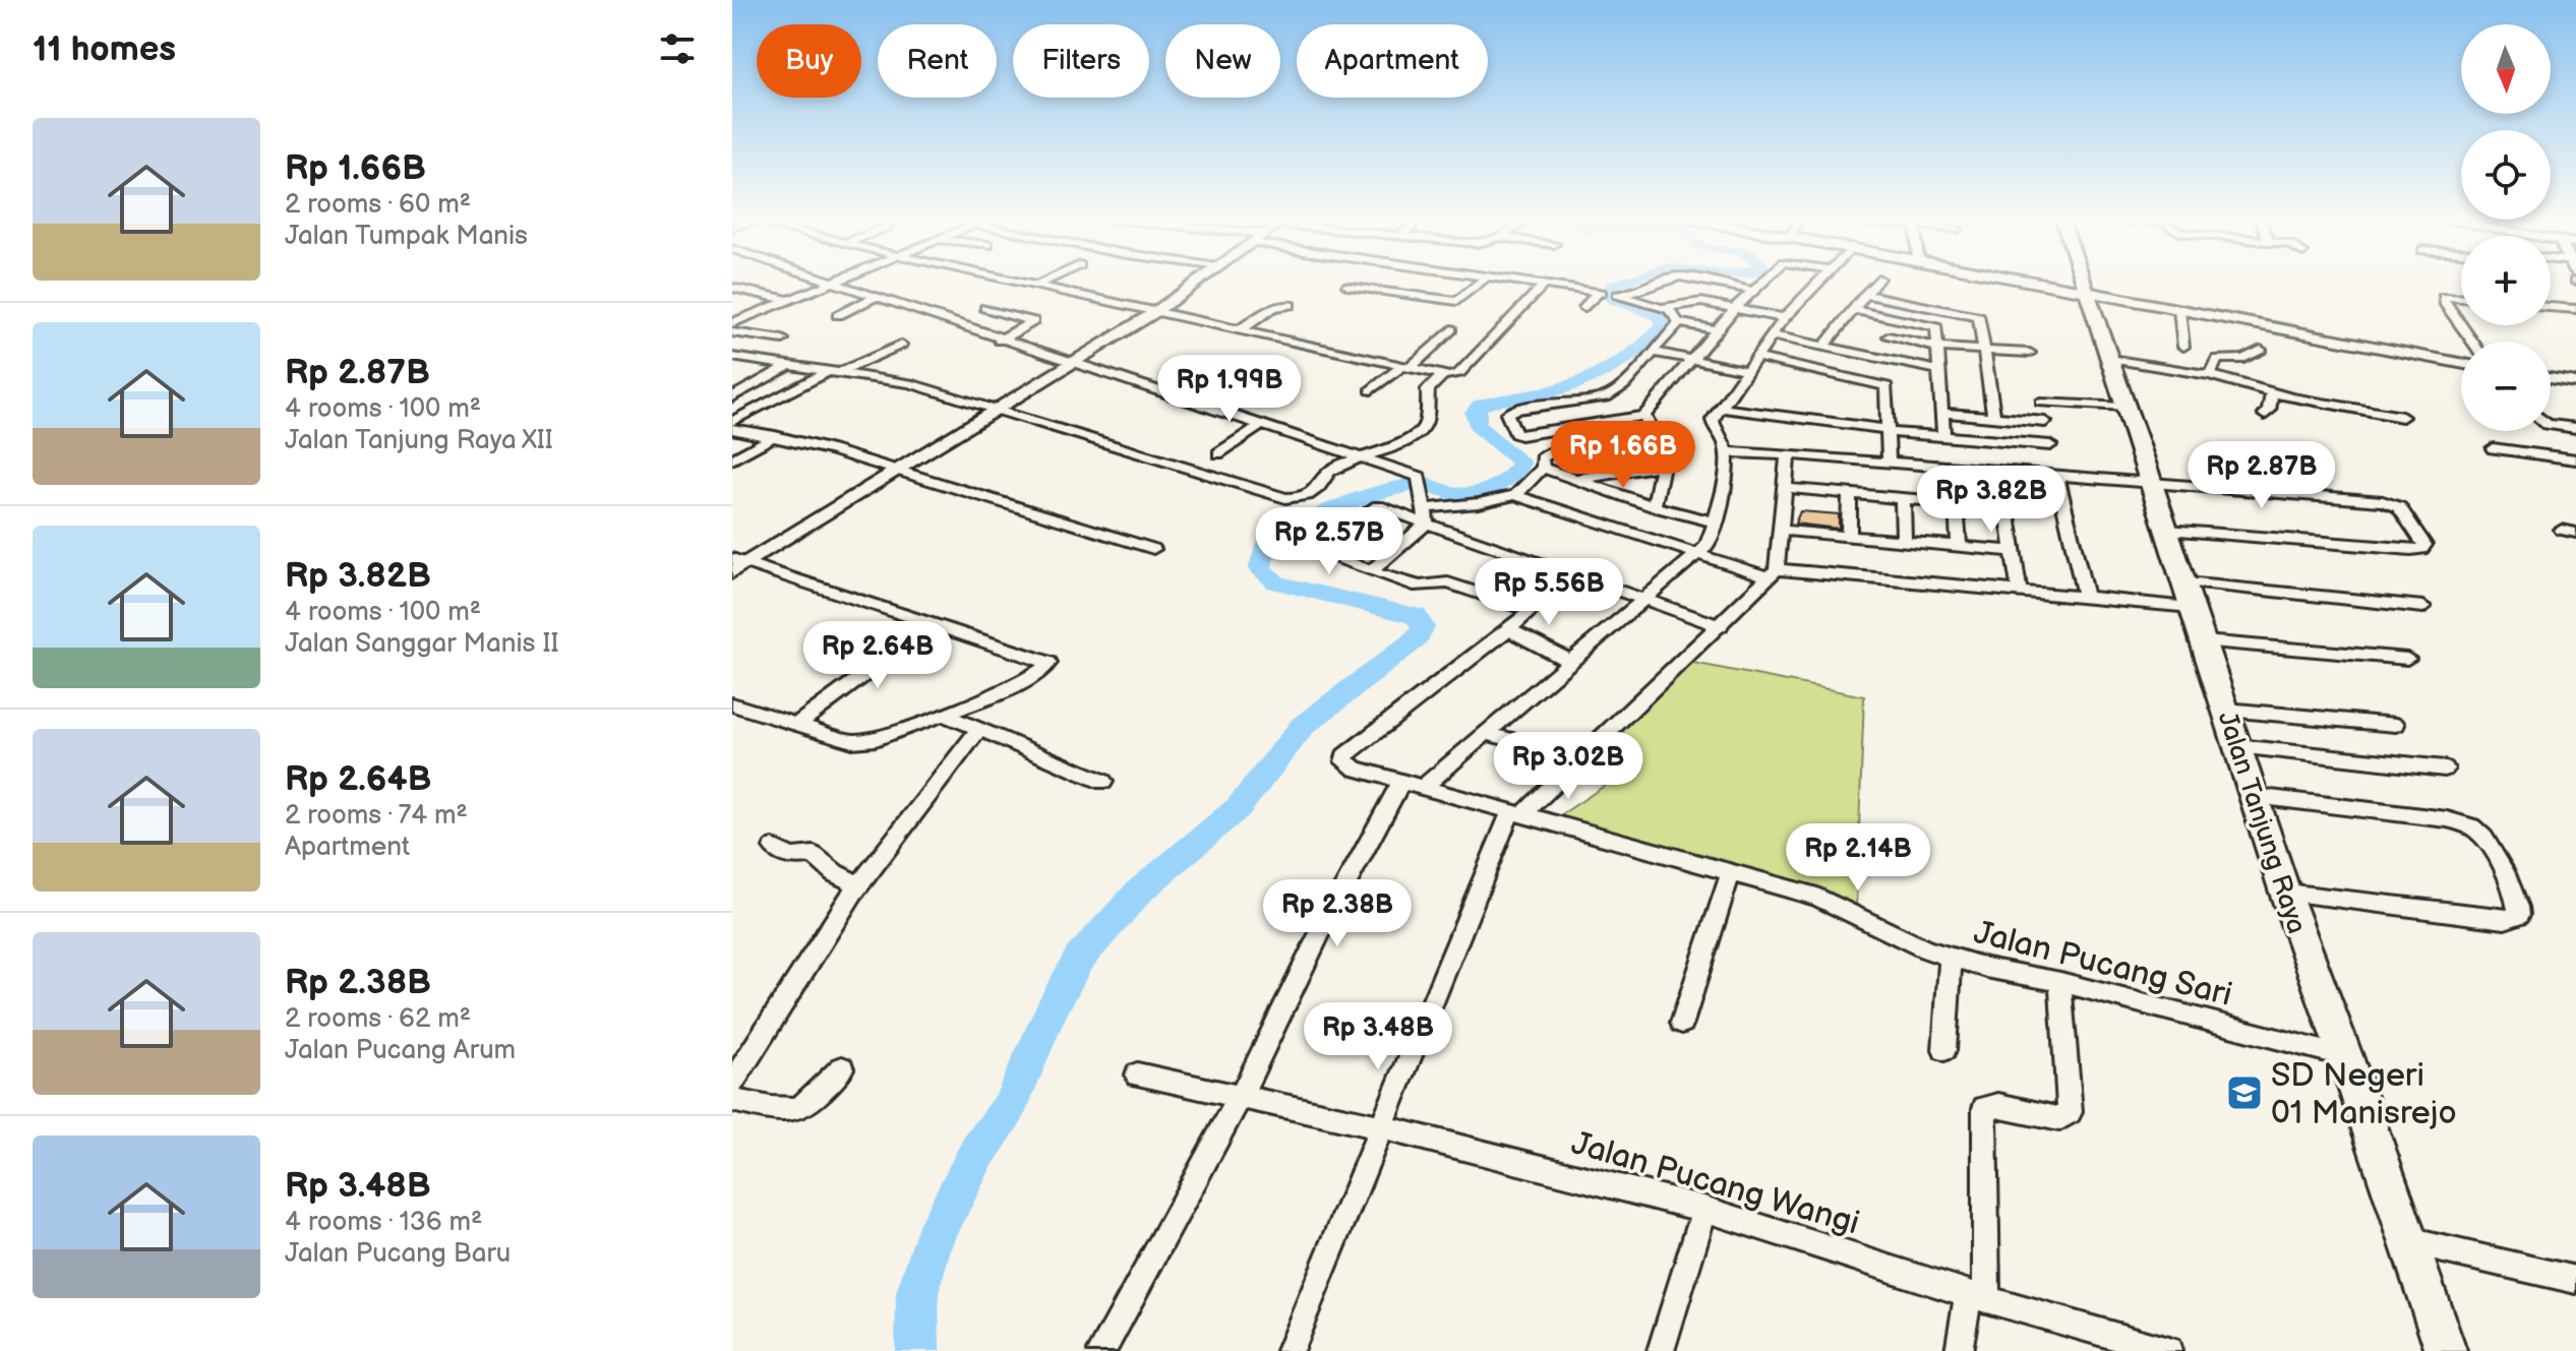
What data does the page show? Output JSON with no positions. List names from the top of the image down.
{
  "streets": {
    "main road": ["Jalan Tanjung Raya"],
    "street": ["Jalan Pucang Sari", "Jalan Pucang Wangi"]
  },
  "crossings": [
    ["Jalan Tanjung Raya", "Jalan Pucang Sari"]
  ],
  "places": {
    "school or university": ["SD Negeri 01 Manisrejo"]
  },
  "north": "bottom",
  "page": {
    "heading": "11 homes",
    "map_buttons": ["+", "−"],
    "chip": [
      "Buy",
      "Rent",
      "Filters",
      "New",
      "Apartment"
    ],
    "list": [
      {
        "name": "Rp 1.66B",
        "note": "2 rooms · 60 m² · Jalan Tumpak Manis"
      },
      {
        "name": "Rp 2.87B",
        "note": "4 rooms · 100 m² · Jalan Tanjung Raya XII"
      },
      {
        "name": "Rp 3.82B",
        "note": "4 rooms · 100 m² · Jalan Sanggar Manis II"
      },
      {
        "name": "Rp 2.64B",
        "note": "2 rooms · 74 m² · Apartment"
      },
      {
        "name": "Rp 2.38B",
        "note": "2 rooms · 62 m² · Jalan Pucang Arum"
      },
      {
        "name": "Rp 3.48B",
        "note": "4 rooms · 136 m² · Jalan Pucang Baru"
      }
    ],
    "price": [
      "Rp 1.99B",
      "Rp 1.66B",
      "Rp 2.87B",
      "Rp 3.82B",
      "Rp 2.57B",
      "Rp 5.56B",
      "Rp 2.64B",
      "Rp 3.02B",
      "Rp 2.14B",
      "Rp 2.38B",
      "Rp 3.48B"
    ]
  }
}
